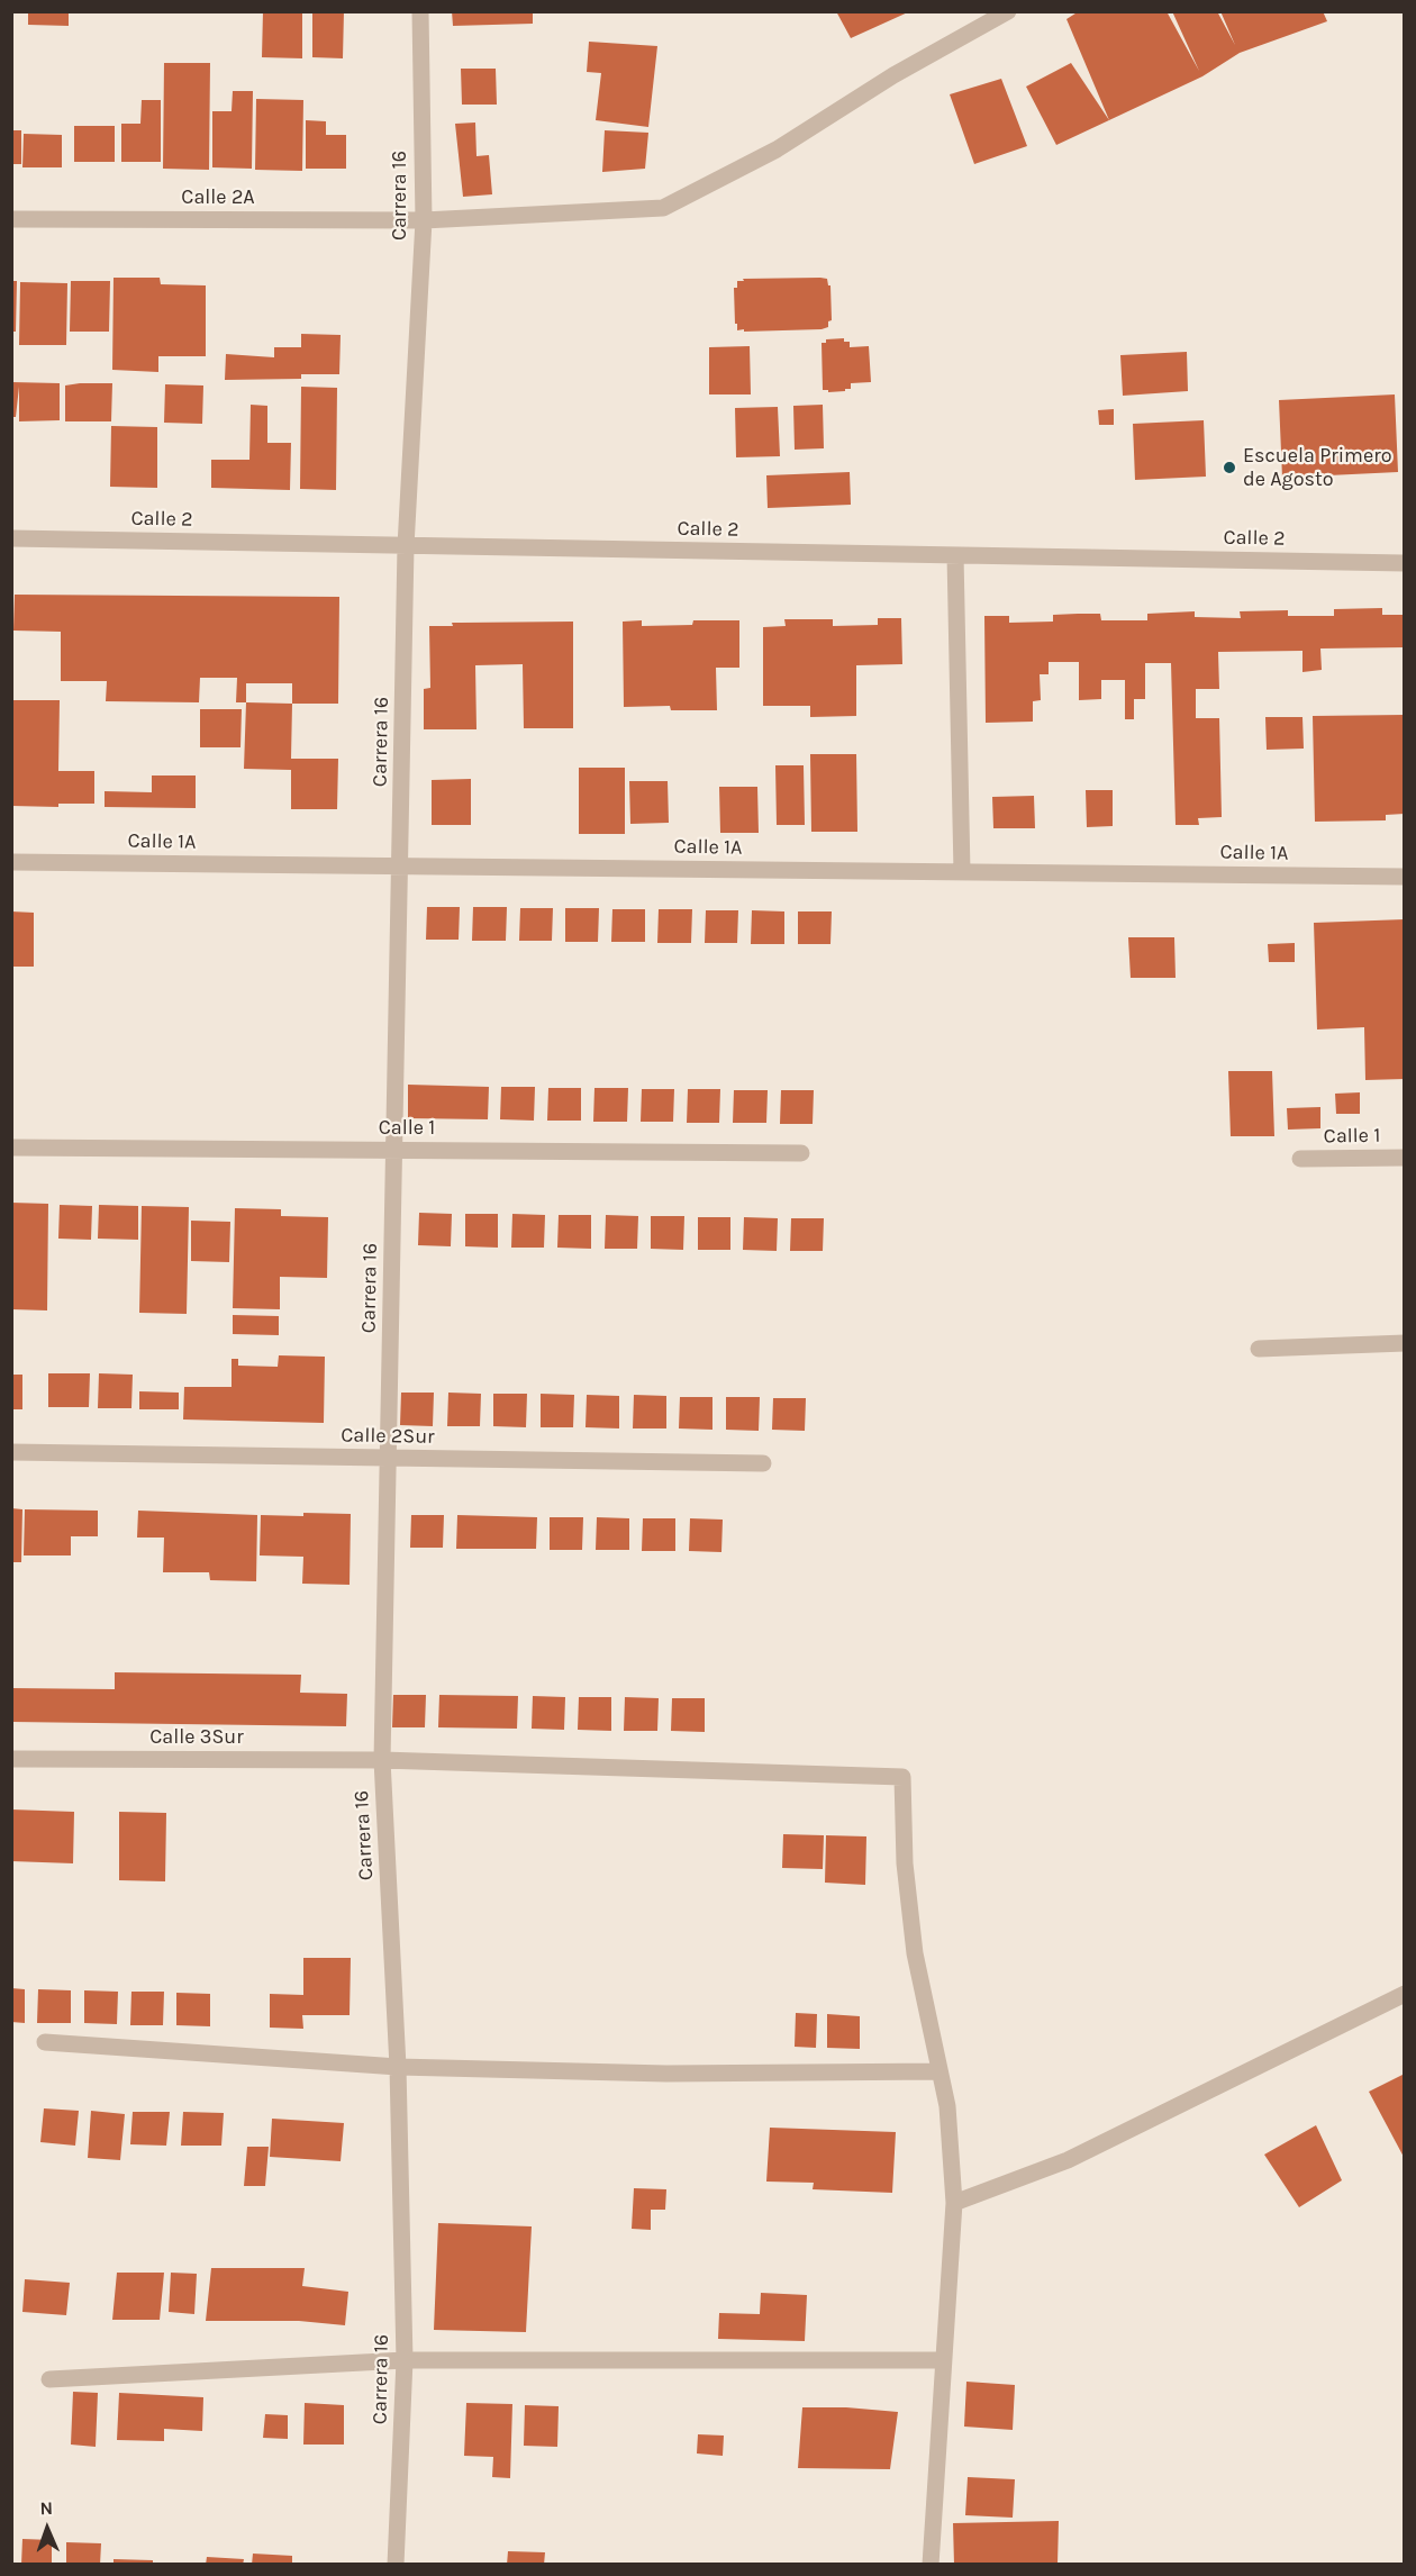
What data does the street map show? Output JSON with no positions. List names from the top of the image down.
{
  "streets": {
    "street": [
      "Carrera 16",
      "Calle 2A",
      "Calle 2",
      "Calle 1A",
      "Calle 1",
      "Calle 2Sur",
      "Calle 3Sur"
    ]
  },
  "crossings": [
    ["Carrera 16", "Calle 2A"],
    ["Carrera 16", "Calle 2"],
    ["Carrera 16", "Calle 1A"],
    ["Carrera 16", "Calle 1"],
    ["Carrera 16", "Calle 2Sur"],
    ["Carrera 16", "Calle 3Sur"]
  ],
  "places": ["Escuela Primero de Agosto"],
  "north": "top"
}
